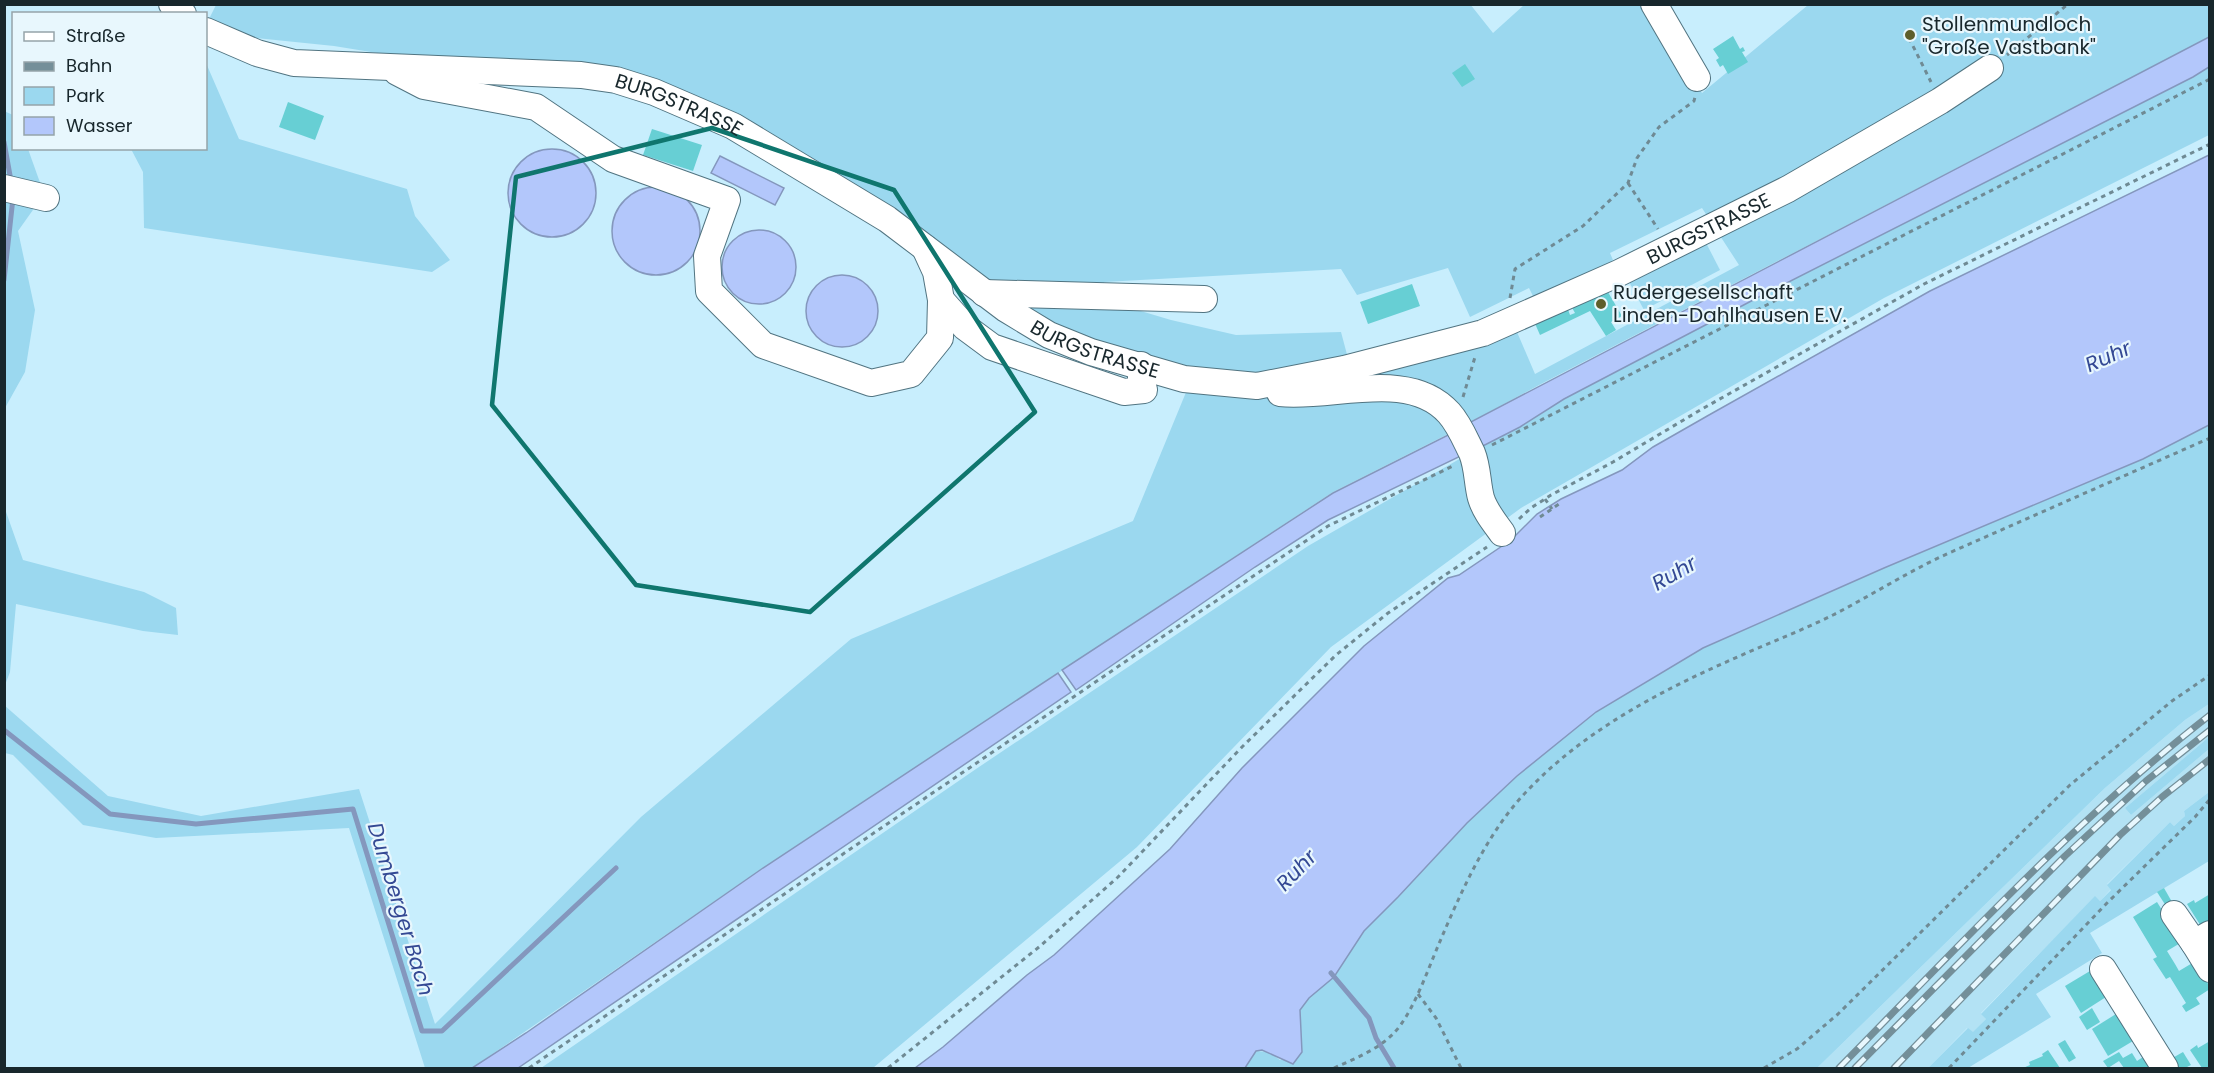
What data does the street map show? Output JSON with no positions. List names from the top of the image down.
{
  "streets": {
    "street": ["BURGSTRASSE"]
  },
  "water": ["Ruhr", "Dumberger Bach"],
  "places": ["Stollenmundloch \"Große Vastbank\"", "Rudergesellschaft Linden-Dahlhausen E.V."],
  "legend": [
    "Straße",
    "Bahn",
    "Park",
    "Wasser"
  ]
}
